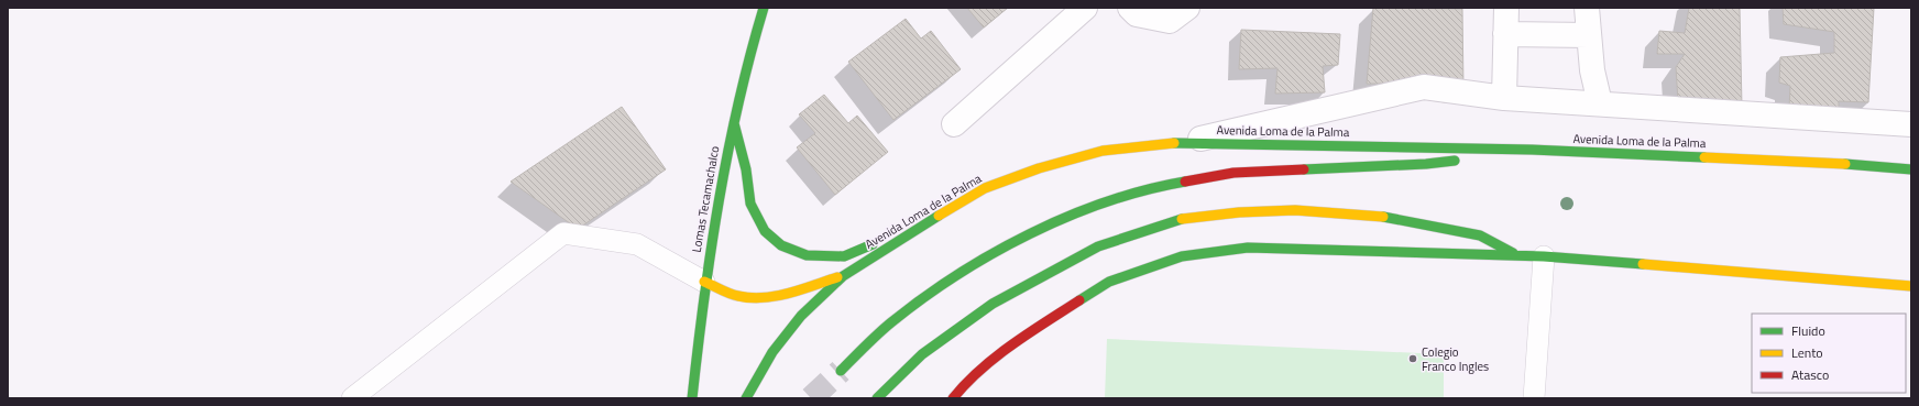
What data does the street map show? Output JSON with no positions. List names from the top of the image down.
{
  "streets": {
    "main road": ["Avenida Loma de la Palma", "Lomas Tecamachalco"]
  },
  "places": ["Colegio Franco Ingles"],
  "legend": ["Fluido", "Lento", "Atasco"]
}
